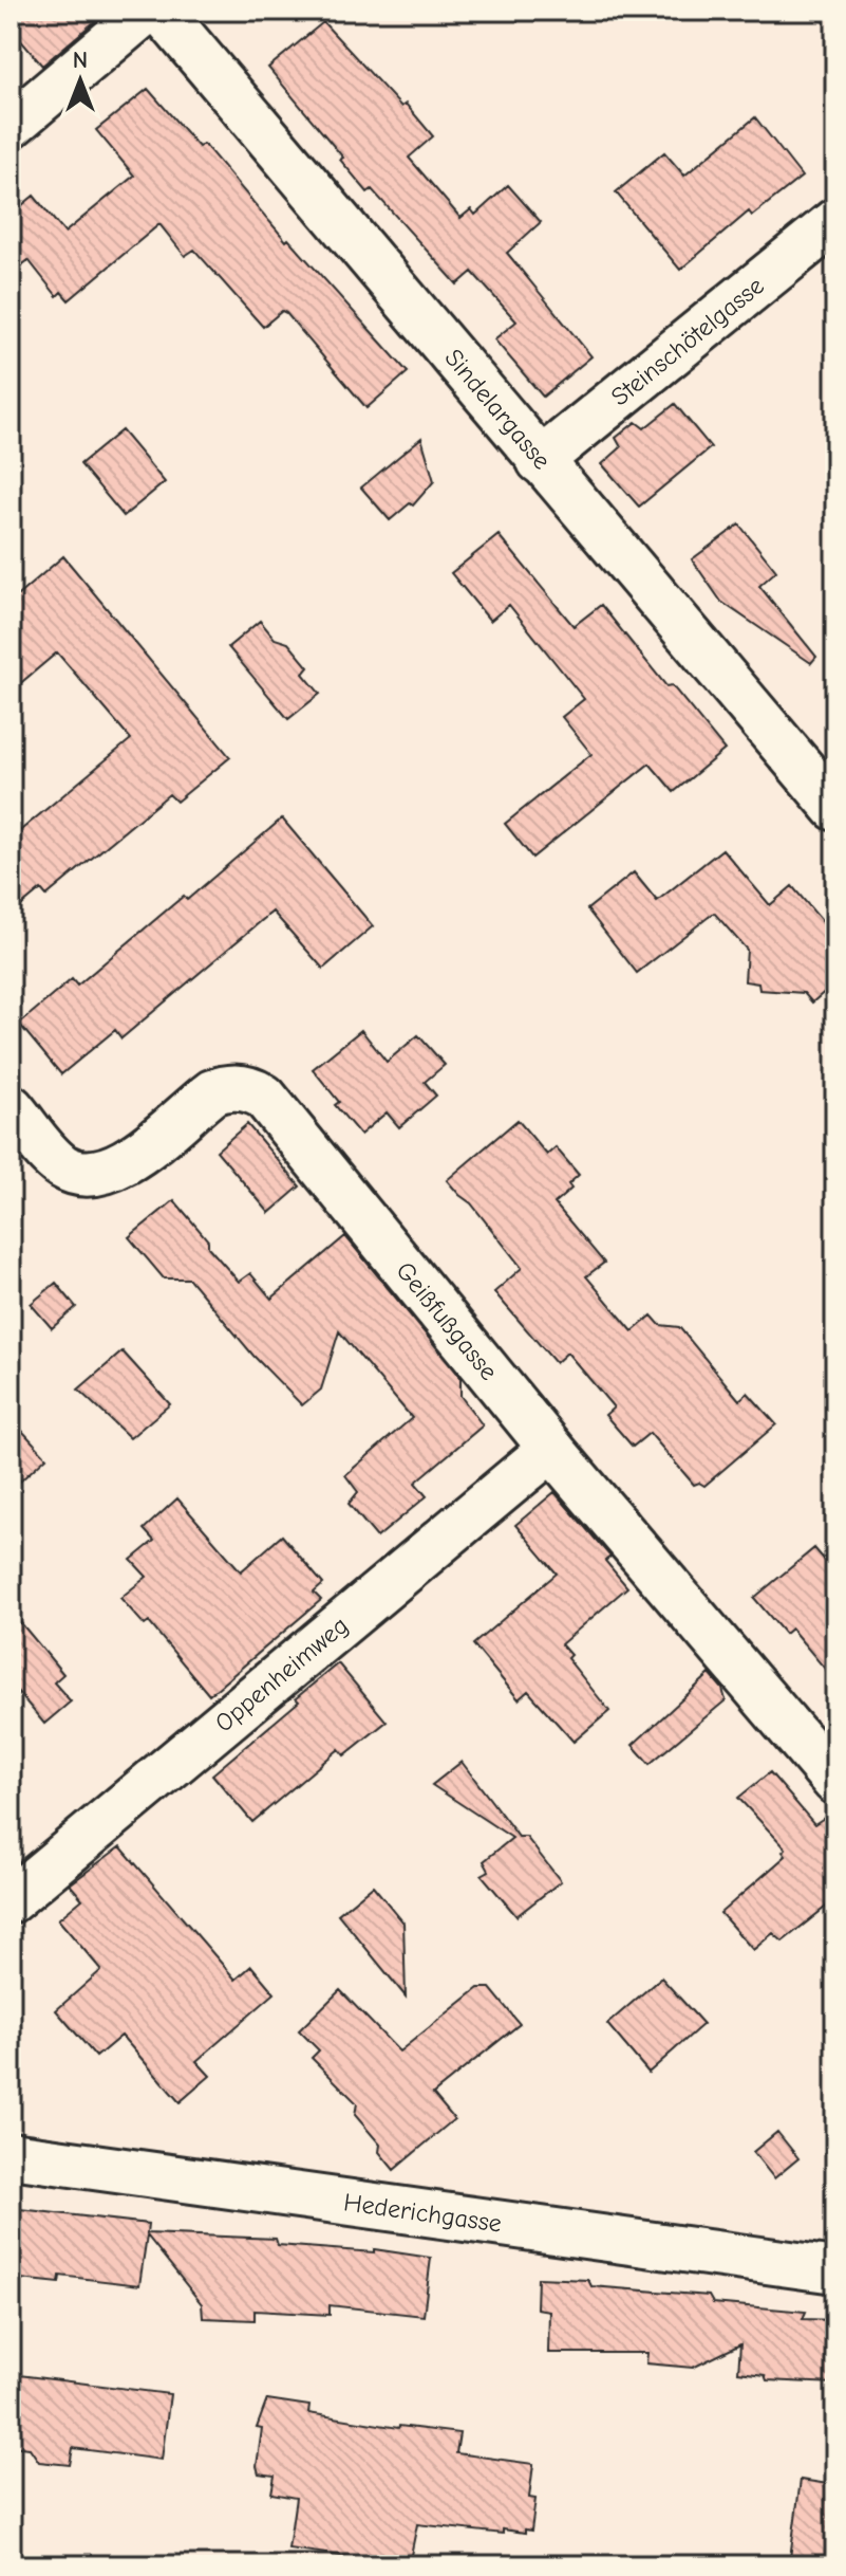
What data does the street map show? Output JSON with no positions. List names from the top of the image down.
{
  "streets": {
    "street": [
      "Steinschötelgasse",
      "Sindelargasse",
      "Geißfußgasse",
      "Oppenheimweg",
      "Hederichgasse"
    ]
  },
  "crossings": [
    ["Steinschötelgasse", "Sindelargasse"],
    ["Geißfußgasse", "Oppenheimweg"]
  ],
  "north": "top"
}
